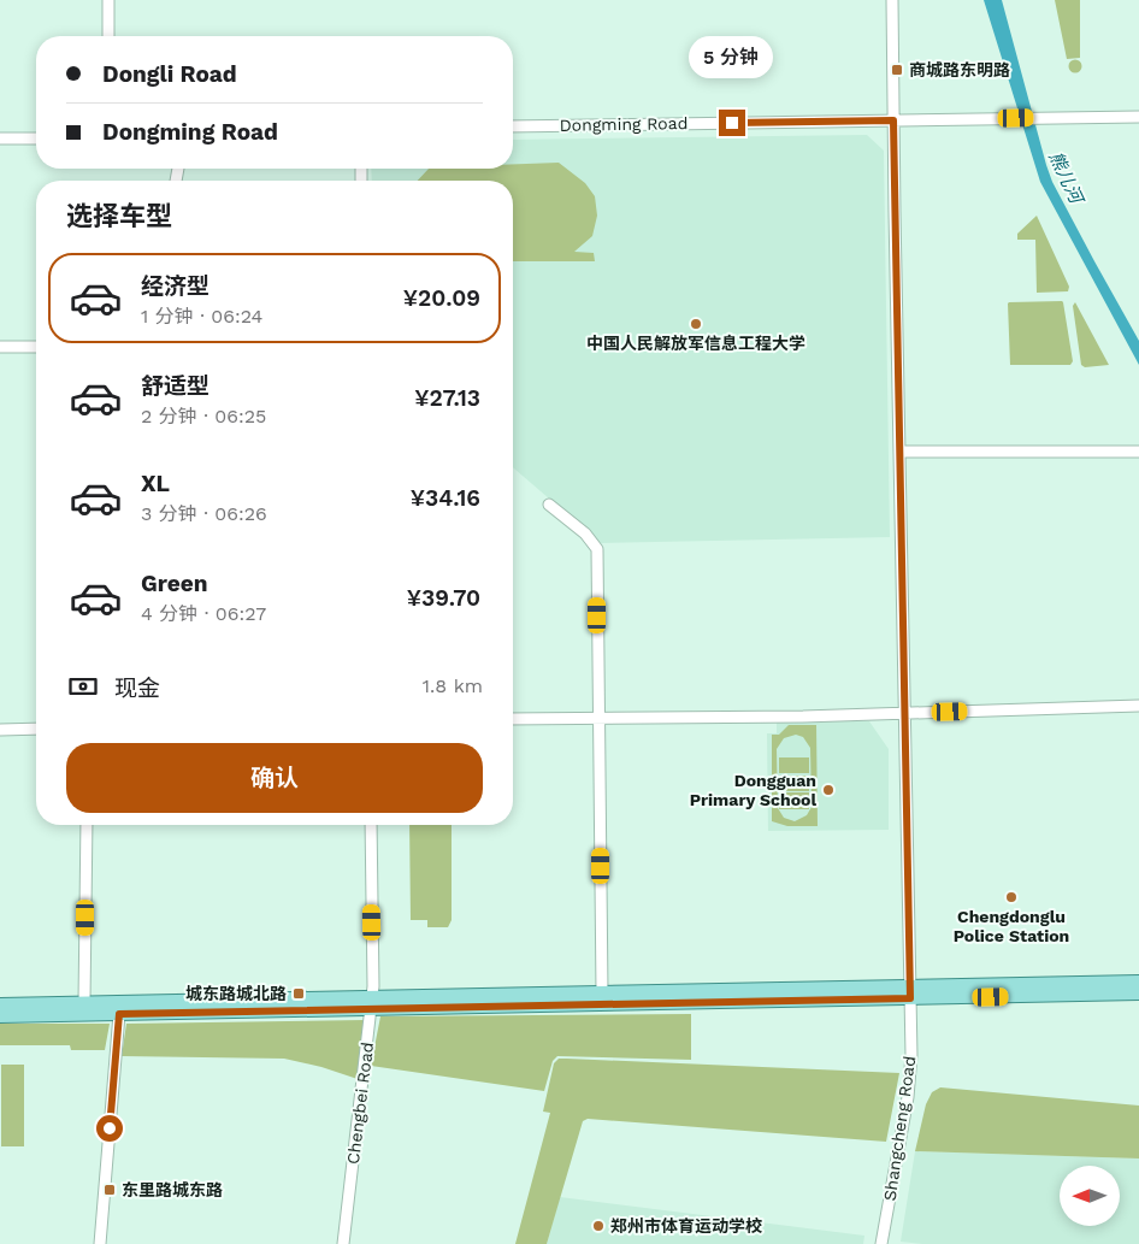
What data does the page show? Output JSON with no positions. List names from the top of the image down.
{
  "streets": {
    "street": ["Dongming Road", "Chengbei Road", "Shangcheng Road"]
  },
  "crossings": [
    ["Dongming Road", "Shangcheng Road"]
  ],
  "water": ["熊儿河"],
  "places": {
    "transit": ["商城路东明路", "城东路城北路", "东里路城东路"],
    "other": [
      "中国人民解放军信息工程大学",
      "Dongguan Primary School",
      "Chengdonglu Police Station",
      "郑州市体育运动学校"
    ]
  },
  "north": "left",
  "page": {
    "bubble": "5 分钟",
    "banner": ["Dongli Road", "Dongming Road"],
    "heading": "选择车型",
    "list": [
      {
        "name": "经济型",
        "note": "1 分钟 · 06:24",
        "value": "¥20.09"
      },
      {
        "name": "舒适型",
        "note": "2 分钟 · 06:25",
        "value": "¥27.13"
      },
      {
        "name": "XL",
        "note": "3 分钟 · 06:26",
        "value": "¥34.16"
      },
      {
        "name": "Green",
        "note": "4 分钟 · 06:27",
        "value": "¥39.70"
      }
    ],
    "pay": ["现金", "1.8 km"],
    "buttons": "确认"
  }
}
